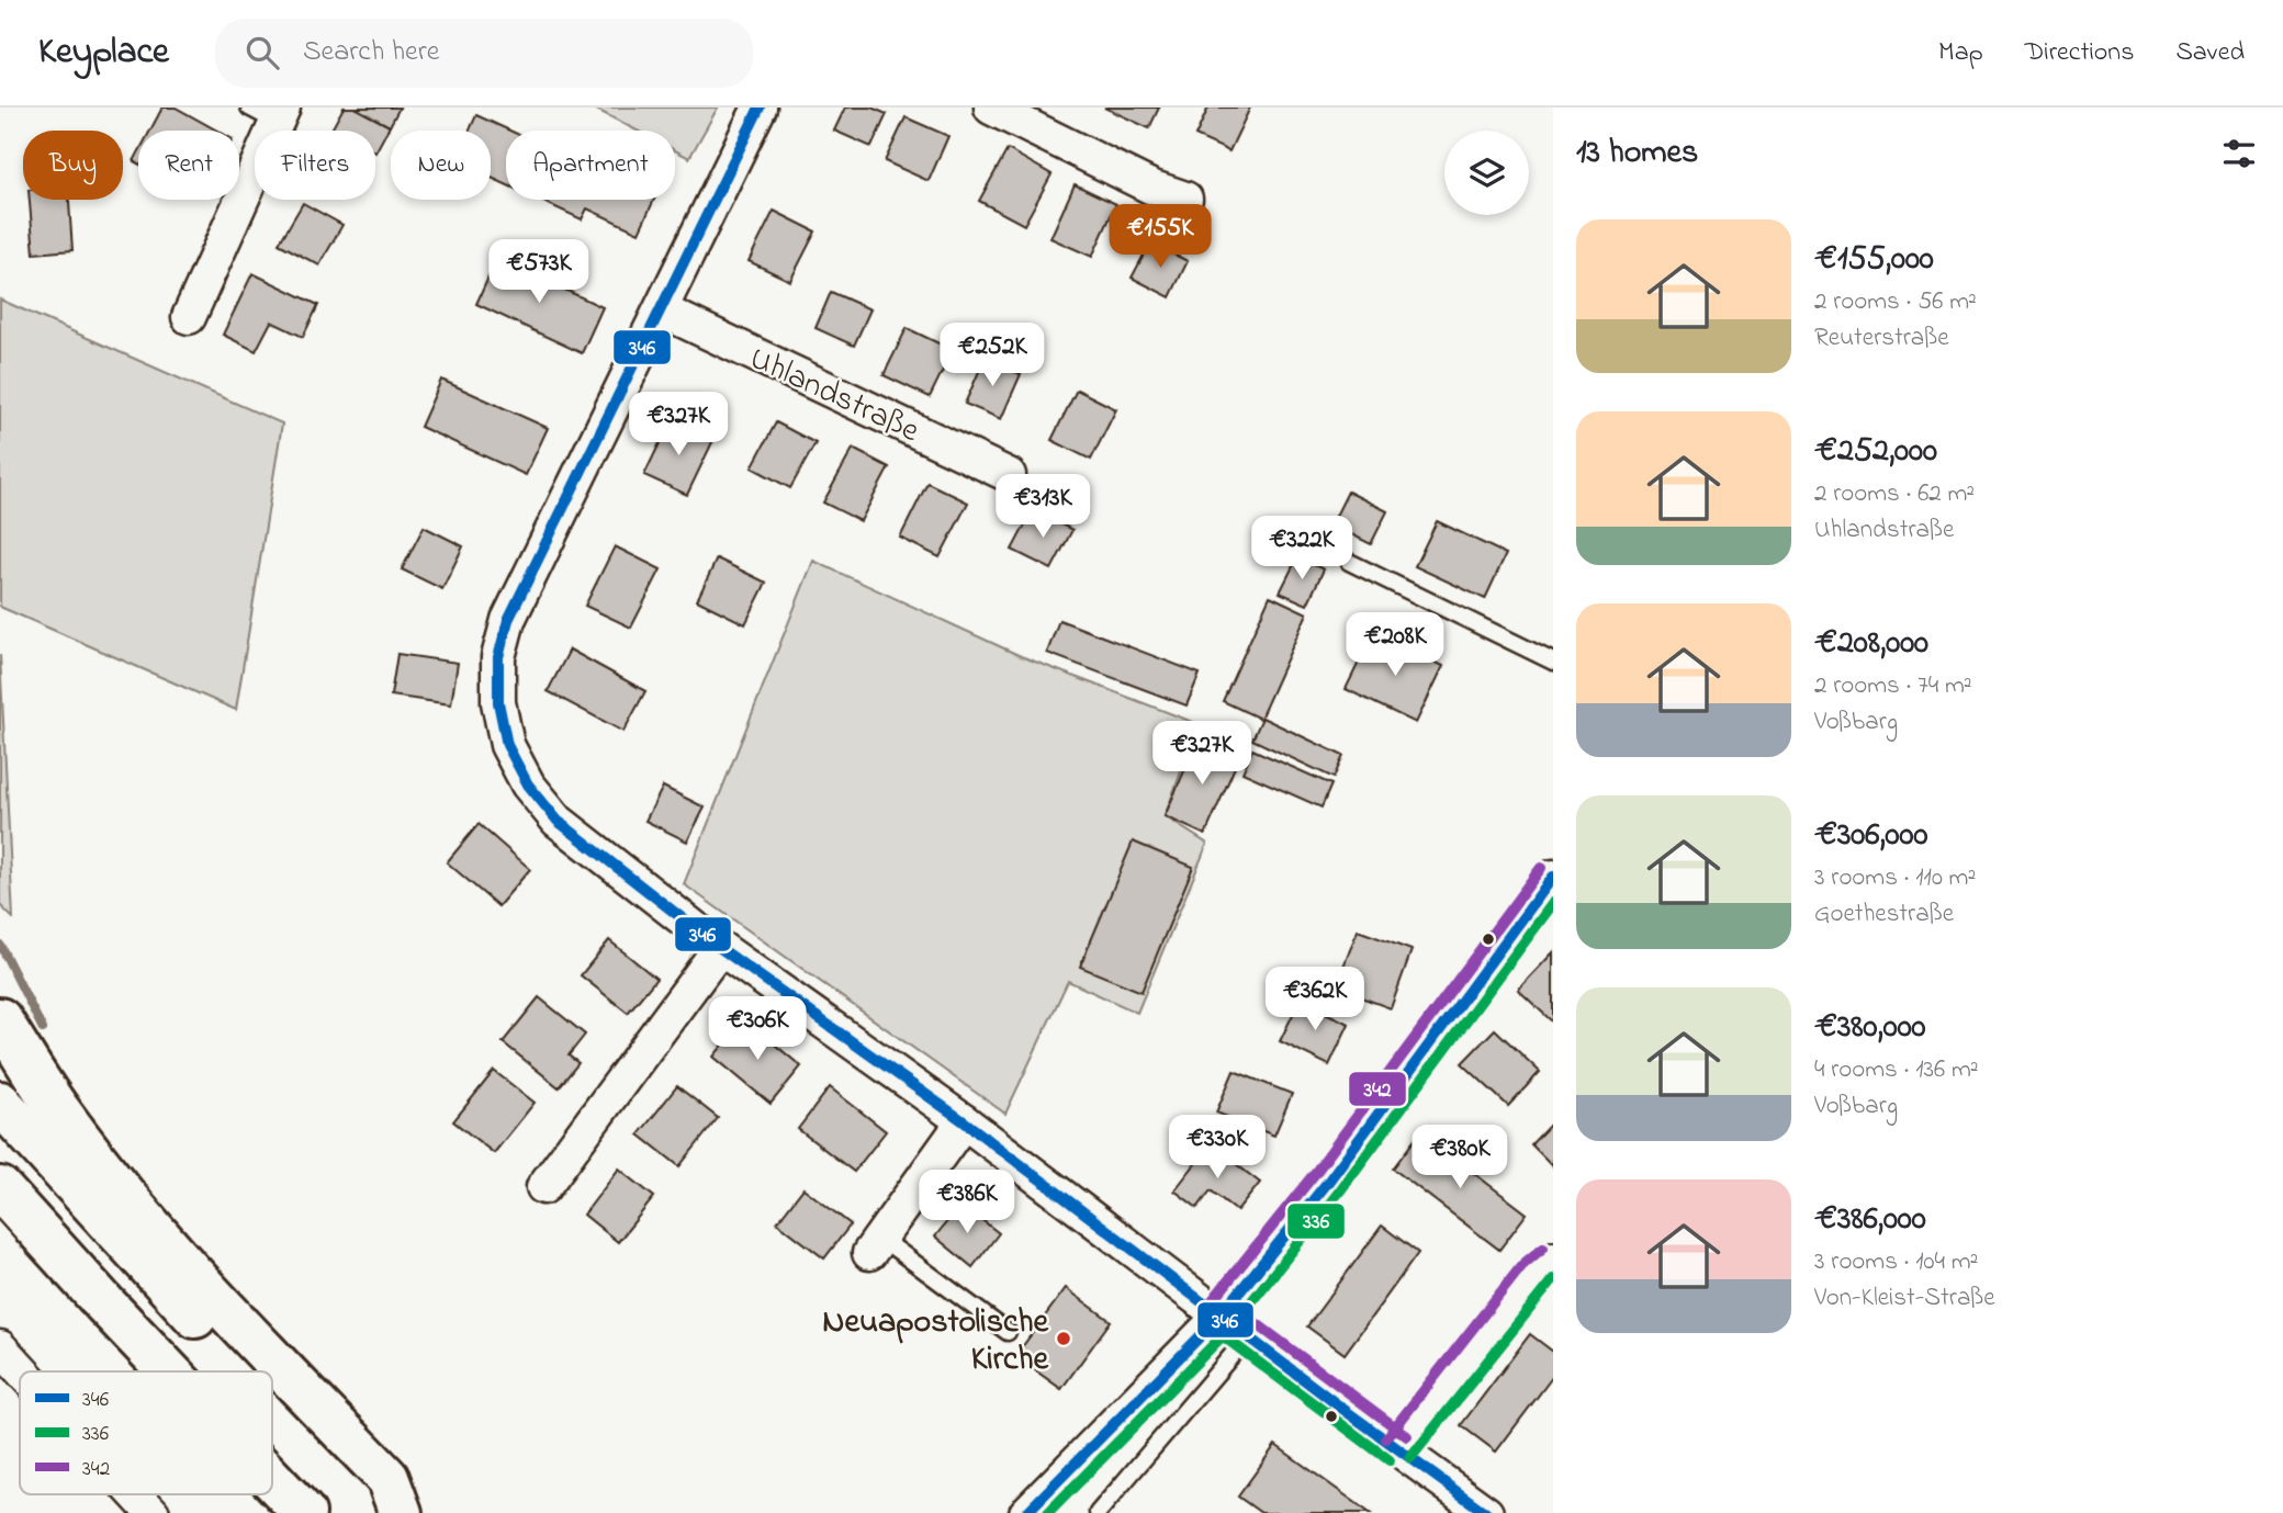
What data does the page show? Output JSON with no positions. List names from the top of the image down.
{
  "streets": {
    "street": ["Uhlandstraße"]
  },
  "places": ["Neuapostolische Kirche"],
  "lines": ["transit line 346", "transit line 342", "transit line 336"],
  "legend": ["346", "336", "342"],
  "page": {
    "header": "Keyplace",
    "search": "Search here",
    "nav": ["Map", "Directions", "Saved"],
    "heading": "13 homes",
    "chip": [
      "Buy",
      "Rent",
      "Filters",
      "New",
      "Apartment"
    ],
    "list": [
      {
        "name": "€155,000",
        "note": "2 rooms · 56 m² · Reuterstraße"
      },
      {
        "name": "€252,000",
        "note": "2 rooms · 62 m² · Uhlandstraße"
      },
      {
        "name": "€208,000",
        "note": "2 rooms · 74 m² · Voßbarg"
      },
      {
        "name": "€306,000",
        "note": "3 rooms · 110 m² · Goethestraße"
      },
      {
        "name": "€380,000",
        "note": "4 rooms · 136 m² · Voßbarg"
      },
      {
        "name": "€386,000",
        "note": "3 rooms · 104 m² · Von-Kleist-Straße"
      }
    ],
    "price": [
      "€155K",
      "€573K",
      "€252K",
      "€327K",
      "€313K",
      "€322K",
      "€208K",
      "€327K",
      "€362K",
      "€306K",
      "€330K",
      "€380K",
      "€386K"
    ]
  }
}
